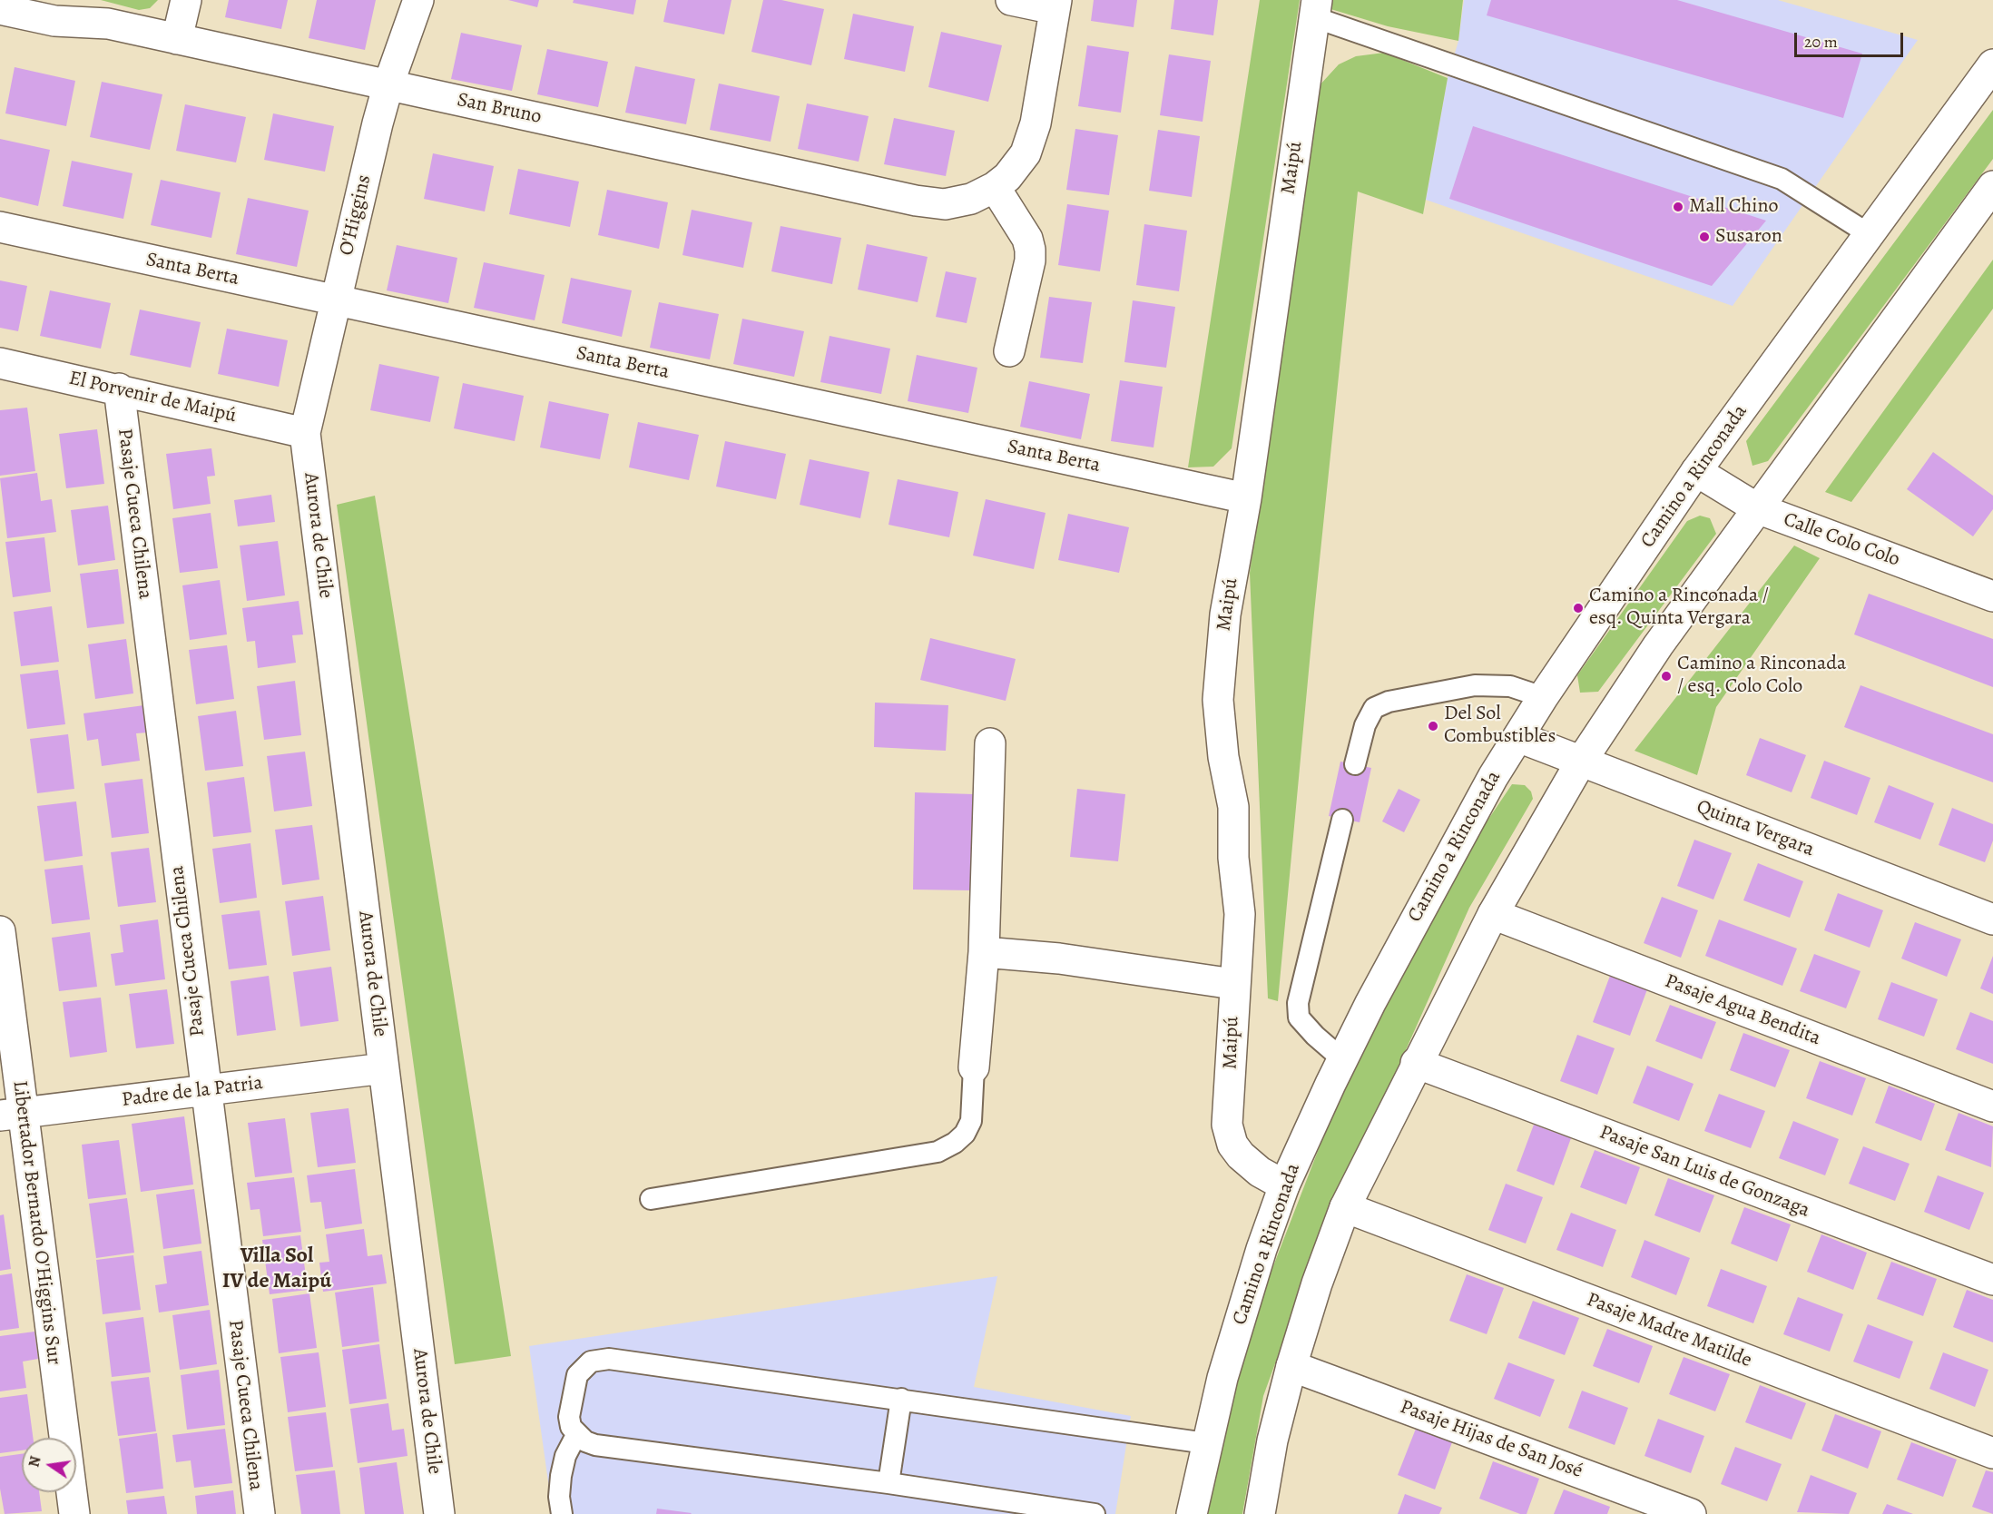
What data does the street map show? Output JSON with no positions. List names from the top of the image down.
{
  "streets": {
    "street": [
      "San Bruno",
      "Maipú",
      "O'Higgins",
      "Santa Berta",
      "El Porvenir de Maipú",
      "Camino a Rinconada",
      "Pasaje Cueca Chilena",
      "Aurora de Chile",
      "Calle Colo Colo",
      "Quinta Vergara",
      "Pasaje Agua Bendita",
      "Padre de la Patria",
      "Pasaje San Luis de Gonzaga",
      "Libertador Bernardo O'Higgins Sur",
      "Pasaje Madre Matilde",
      "Pasaje Hijas de San José"
    ]
  },
  "crossings": [
    ["San Bruno", "O'Higgins"],
    ["Maipú", "Santa Berta"],
    ["Maipú", "Camino a Rinconada"],
    ["O'Higgins", "Santa Berta"],
    ["O'Higgins", "El Porvenir de Maipú"],
    ["O'Higgins", "Aurora de Chile"],
    ["El Porvenir de Maipú", "Pasaje Cueca Chilena"],
    ["El Porvenir de Maipú", "Aurora de Chile"],
    ["Camino a Rinconada", "Calle Colo Colo"],
    ["Camino a Rinconada", "Quinta Vergara"],
    ["Pasaje Cueca Chilena", "Padre de la Patria"],
    ["Aurora de Chile", "Padre de la Patria"],
    ["Padre de la Patria", "Libertador Bernardo O'Higgins Sur"]
  ],
  "districts": ["Villa Sol IV de Maipú"],
  "places": [
    "Mall Chino",
    "Susaron",
    "Camino a Rinconada / esq. Quinta Vergara",
    "Camino a Rinconada / esq. Colo Colo",
    "Del Sol Combustibles"
  ],
  "scale_bar": "20 m",
  "north": "left"
}
